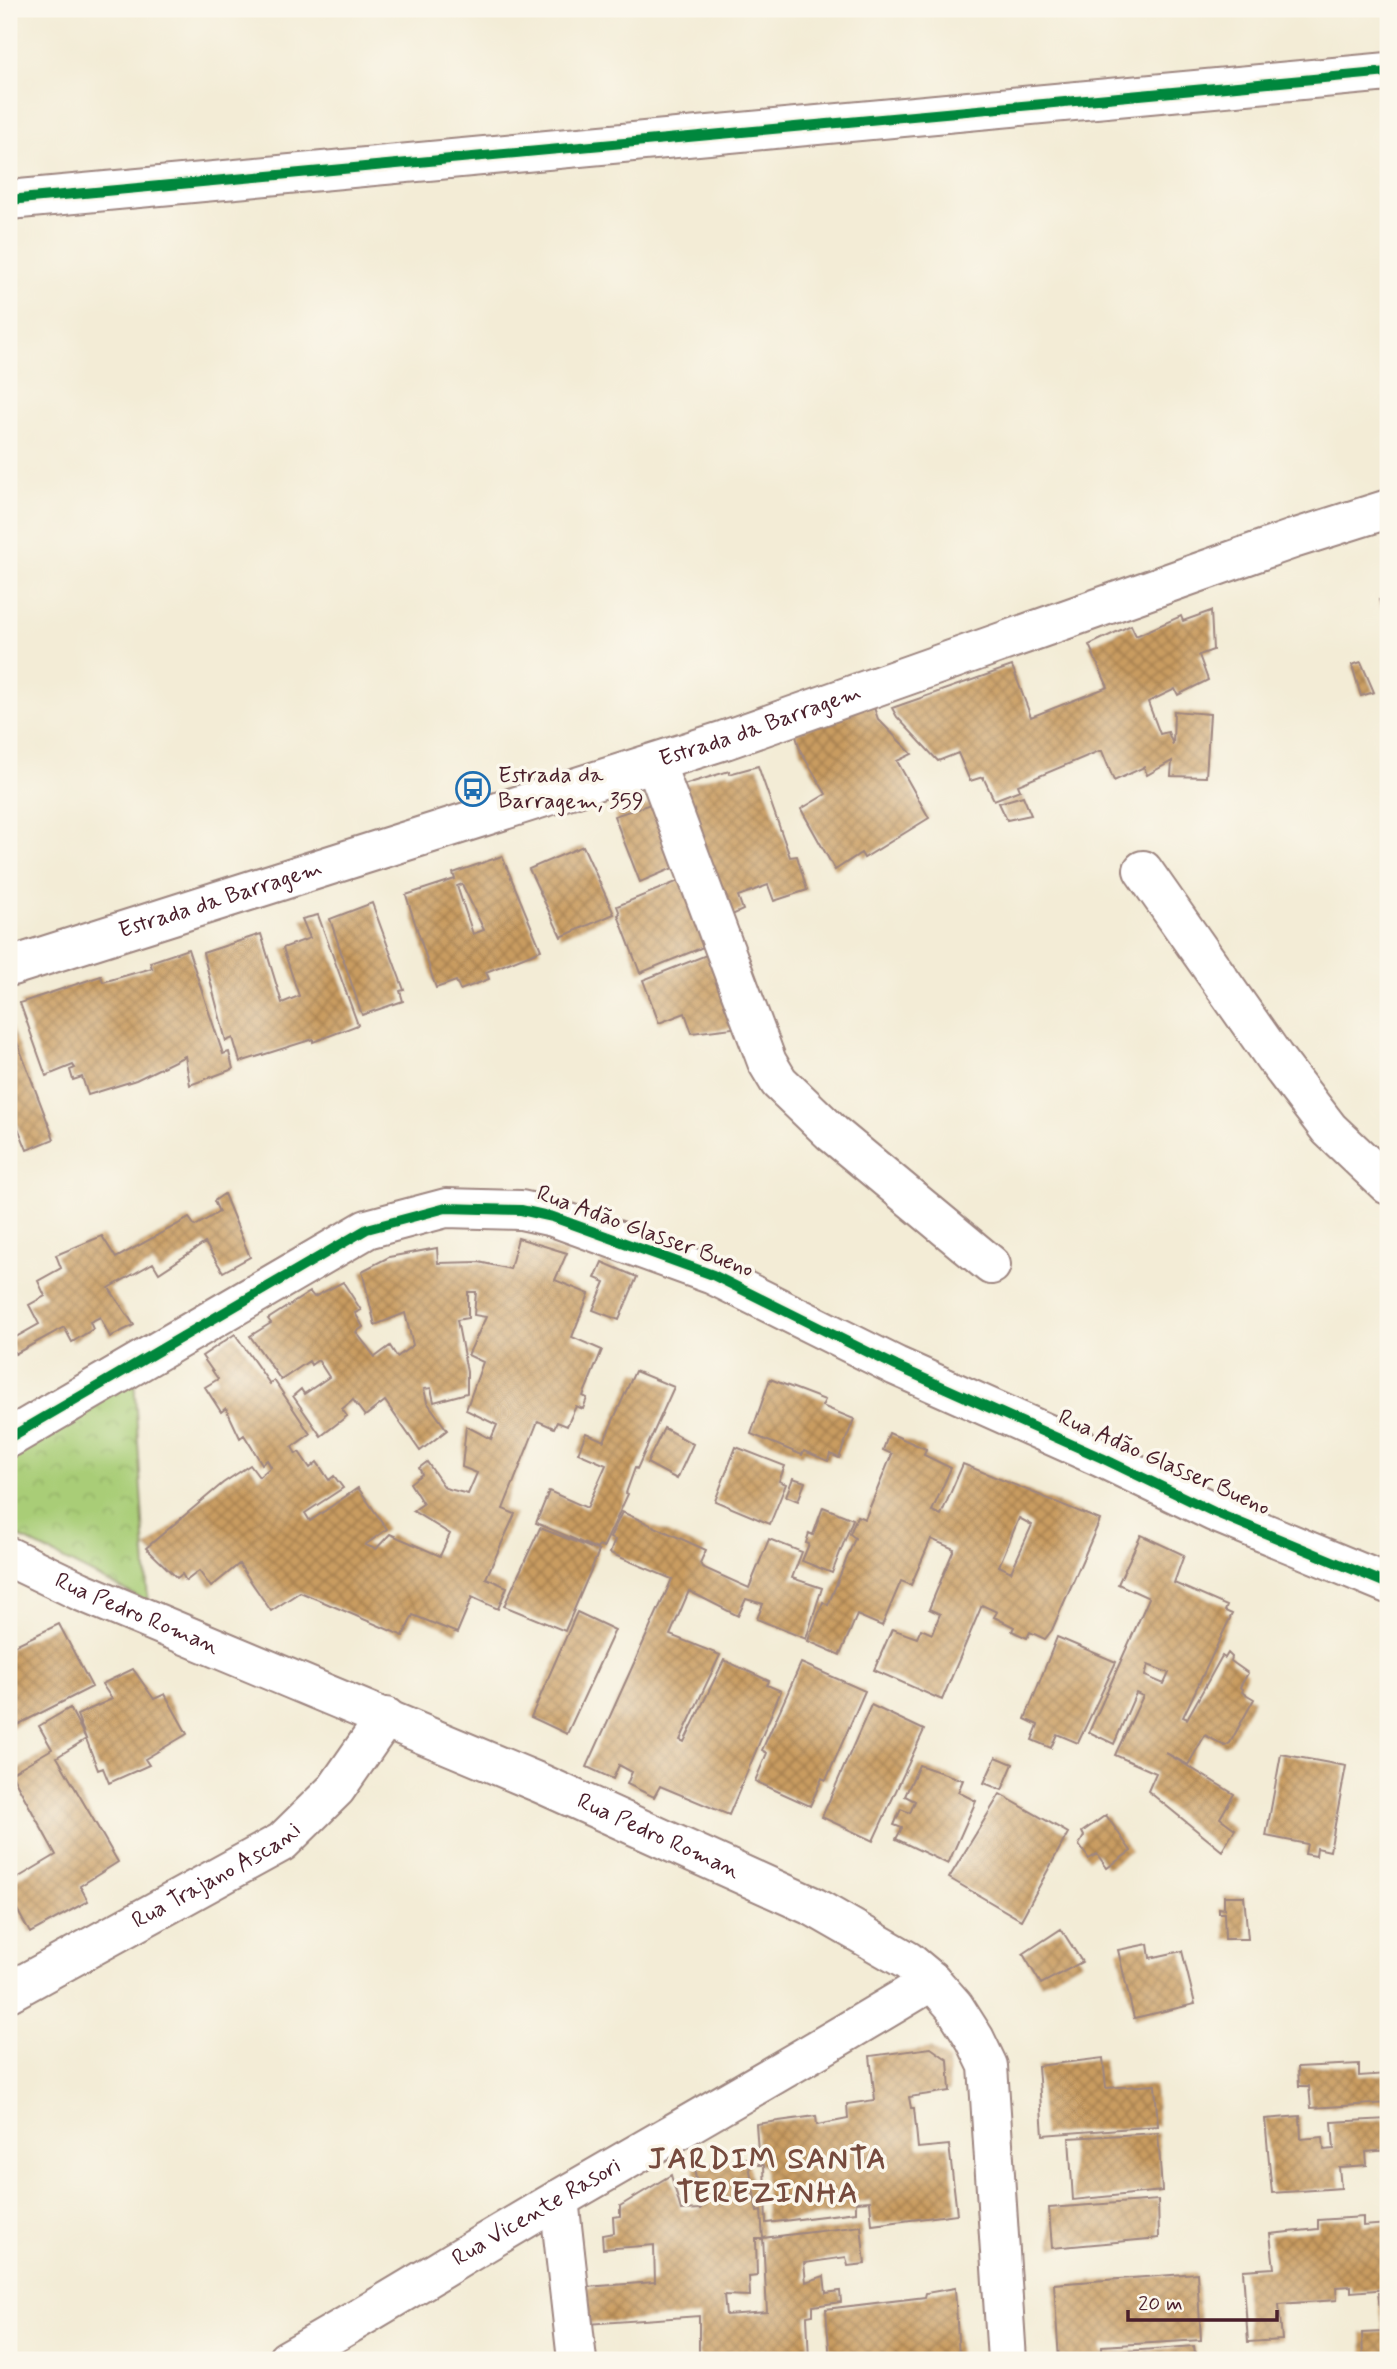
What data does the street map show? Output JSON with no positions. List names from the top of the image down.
{
  "streets": {
    "street": [
      "Estrada da Barragem",
      "Rua Adão Glasser Bueno",
      "Rua Pedro Roman",
      "Rua Trajano Ascani",
      "Rua Vicente Rasori"
    ]
  },
  "crossings": [
    ["Rua Pedro Roman", "Rua Trajano Ascani"],
    ["Rua Pedro Roman", "Rua Vicente Rasori"]
  ],
  "districts": ["JARDIM SANTA TEREZINHA"],
  "places": {
    "bus stop": ["Estrada da Barragem, 359"]
  },
  "scale_bar": "20 m"
}
